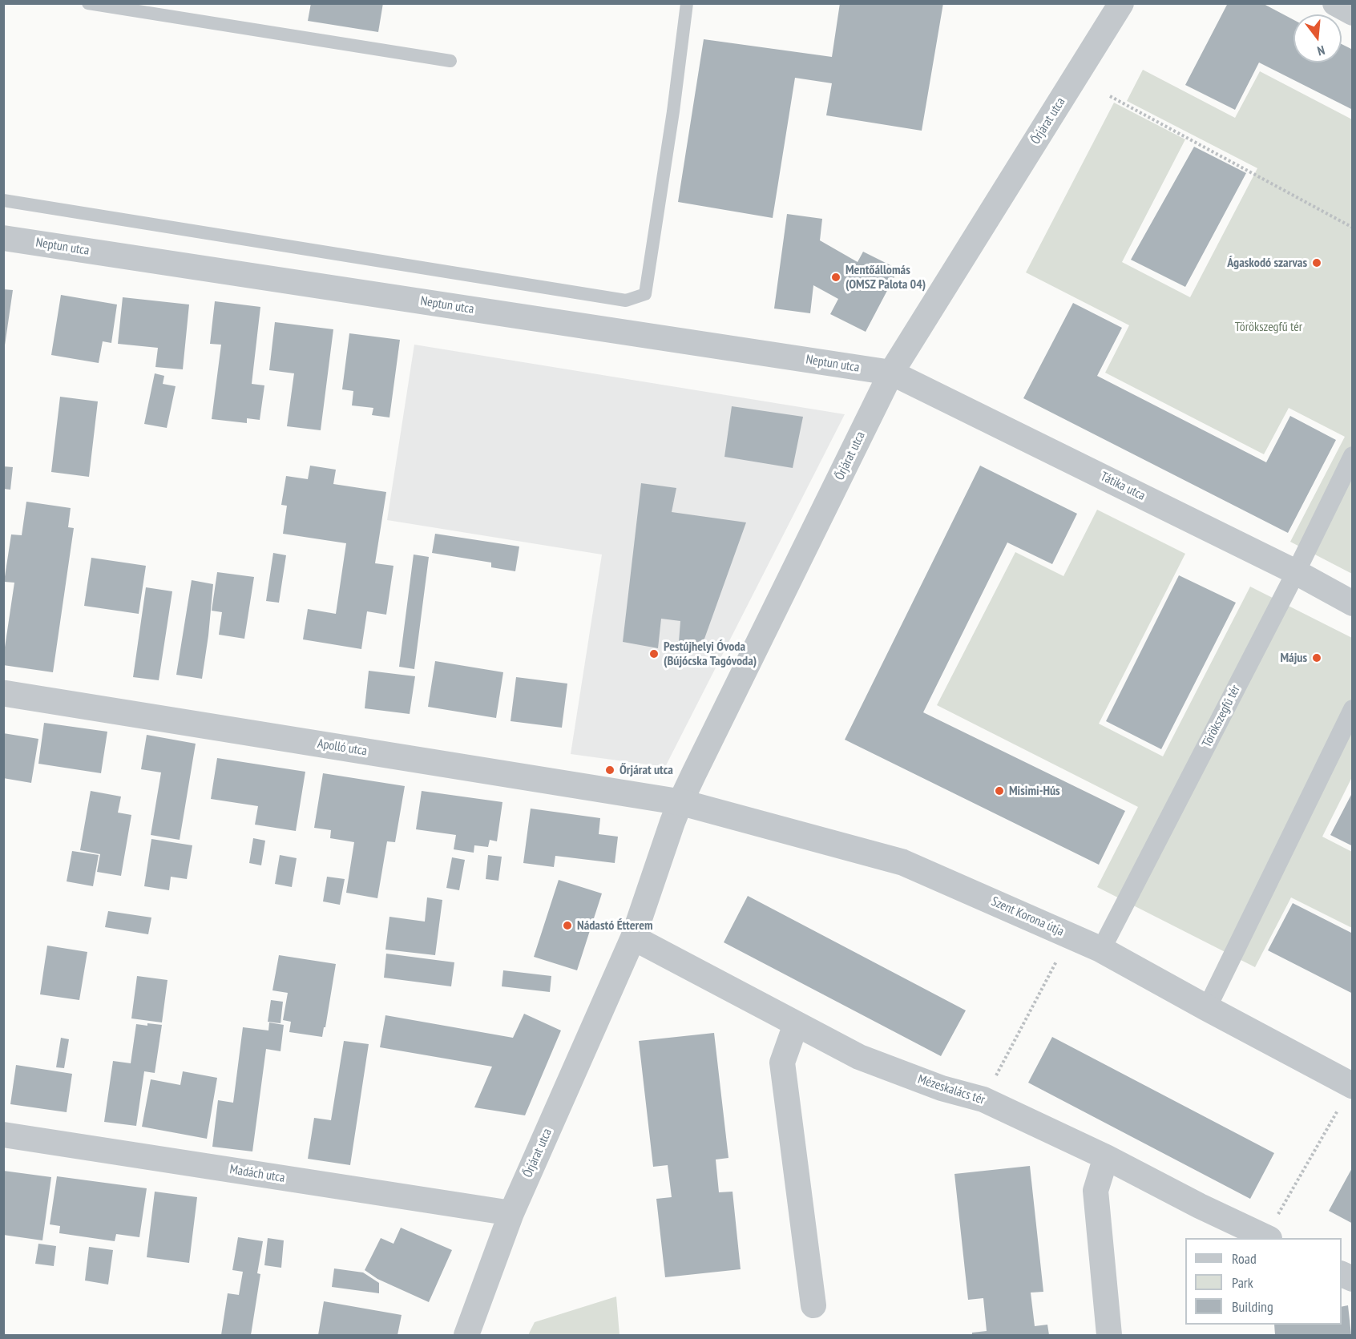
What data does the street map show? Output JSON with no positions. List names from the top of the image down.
{
  "streets": {
    "street": [
      "Őrjárat utca",
      "Neptun utca",
      "Tátika utca",
      "Törökszegfű tér",
      "Apolló utca",
      "Szent Korona útja",
      "Mézeskalács tér",
      "Madách utca"
    ]
  },
  "crossings": [
    ["Őrjárat utca", "Neptun utca"],
    ["Őrjárat utca", "Tátika utca"],
    ["Őrjárat utca", "Apolló utca"],
    ["Őrjárat utca", "Szent Korona útja"],
    ["Őrjárat utca", "Mézeskalács tér"],
    ["Őrjárat utca", "Madách utca"],
    ["Neptun utca", "Tátika utca"],
    ["Tátika utca", "Törökszegfű tér"],
    ["Törökszegfű tér", "Szent Korona útja"],
    ["Apolló utca", "Szent Korona útja"]
  ],
  "parks": ["Törökszegfű tér"],
  "places": [
    "Ágaskodó szarvas",
    "Mentőállomás (OMSZ Palota 04)",
    "Pestújhelyi Óvoda (Bújócska Tagóvoda)",
    "Május",
    "Őrjárat utca",
    "Misimi-Hús",
    "Nádastó Étterem"
  ],
  "legend": ["Road", "Park", "Building"],
  "north": "bottom"
}
